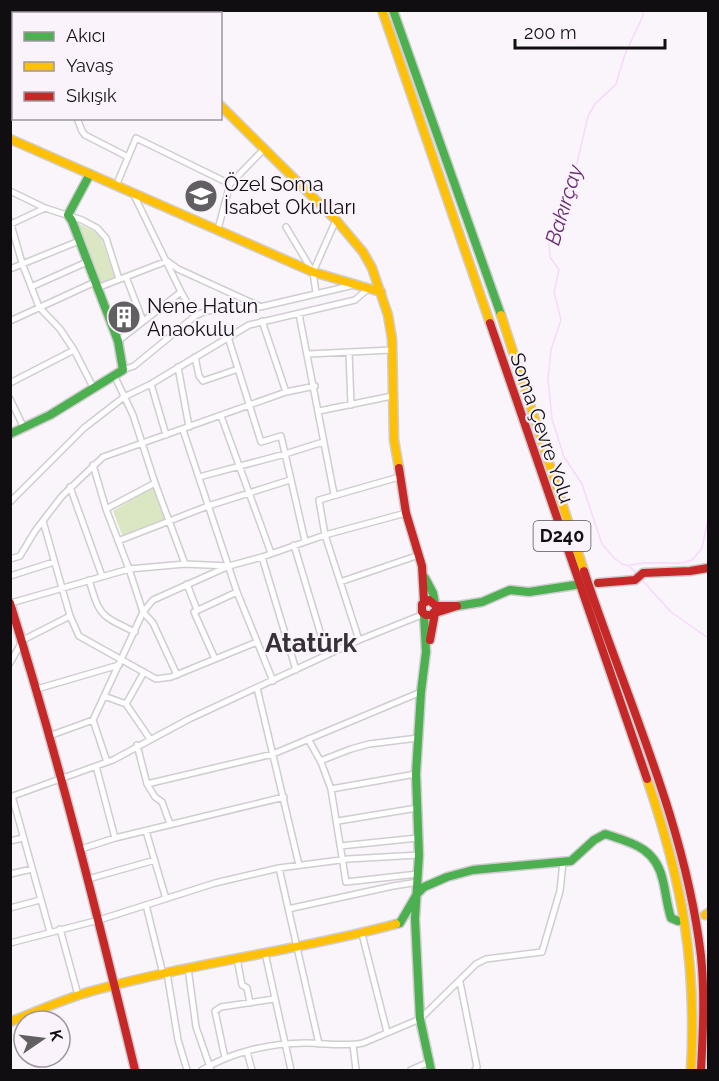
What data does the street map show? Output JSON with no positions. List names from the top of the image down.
{
  "streets": {
    "main road": ["Soma Çevre Yolu", "D240"]
  },
  "districts": ["Atatürk"],
  "water": ["Bakırçay"],
  "places": {
    "school or university": ["Özel Soma İsabet Okulları"],
    "building": ["Nene Hatun Anaokulu"]
  },
  "legend": ["Akıcı", "Yavaş", "Sıkışık"],
  "scale_bar": "200 m",
  "north": "right"
}
